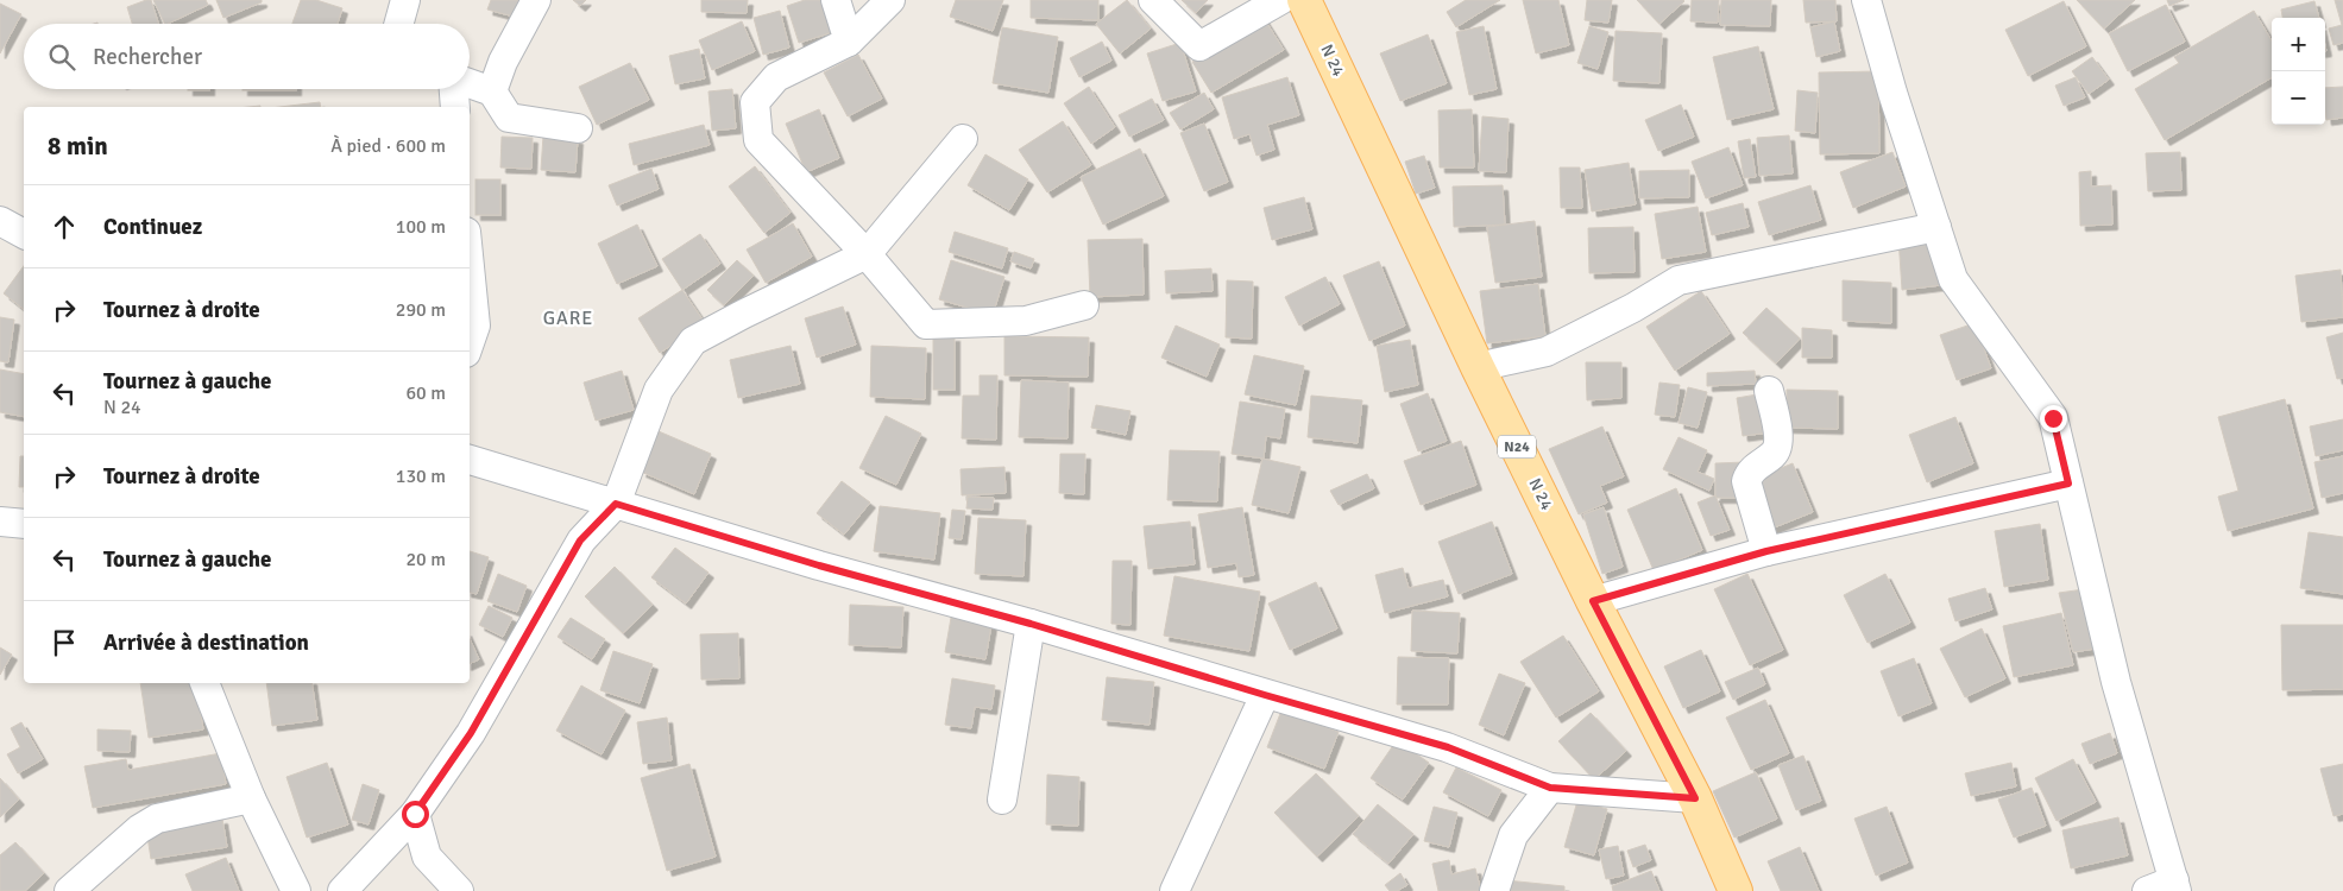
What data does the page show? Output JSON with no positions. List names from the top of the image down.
{
  "streets": {
    "main road": ["N 24", "N24"]
  },
  "districts": ["GARE"],
  "page": {
    "map_buttons": ["+", "−"],
    "search": "Rechercher",
    "heading": ["8 min", "À pied · 600 m"],
    "list": [
      ["Continuez", "100 m"],
      ["Tournez à droite", "290 m"],
      ["Tournez à gauche", "N 24", "60 m"],
      ["Tournez à droite", "130 m"],
      ["Tournez à gauche", "20 m"],
      "Arrivée à destination"
    ]
  }
}
